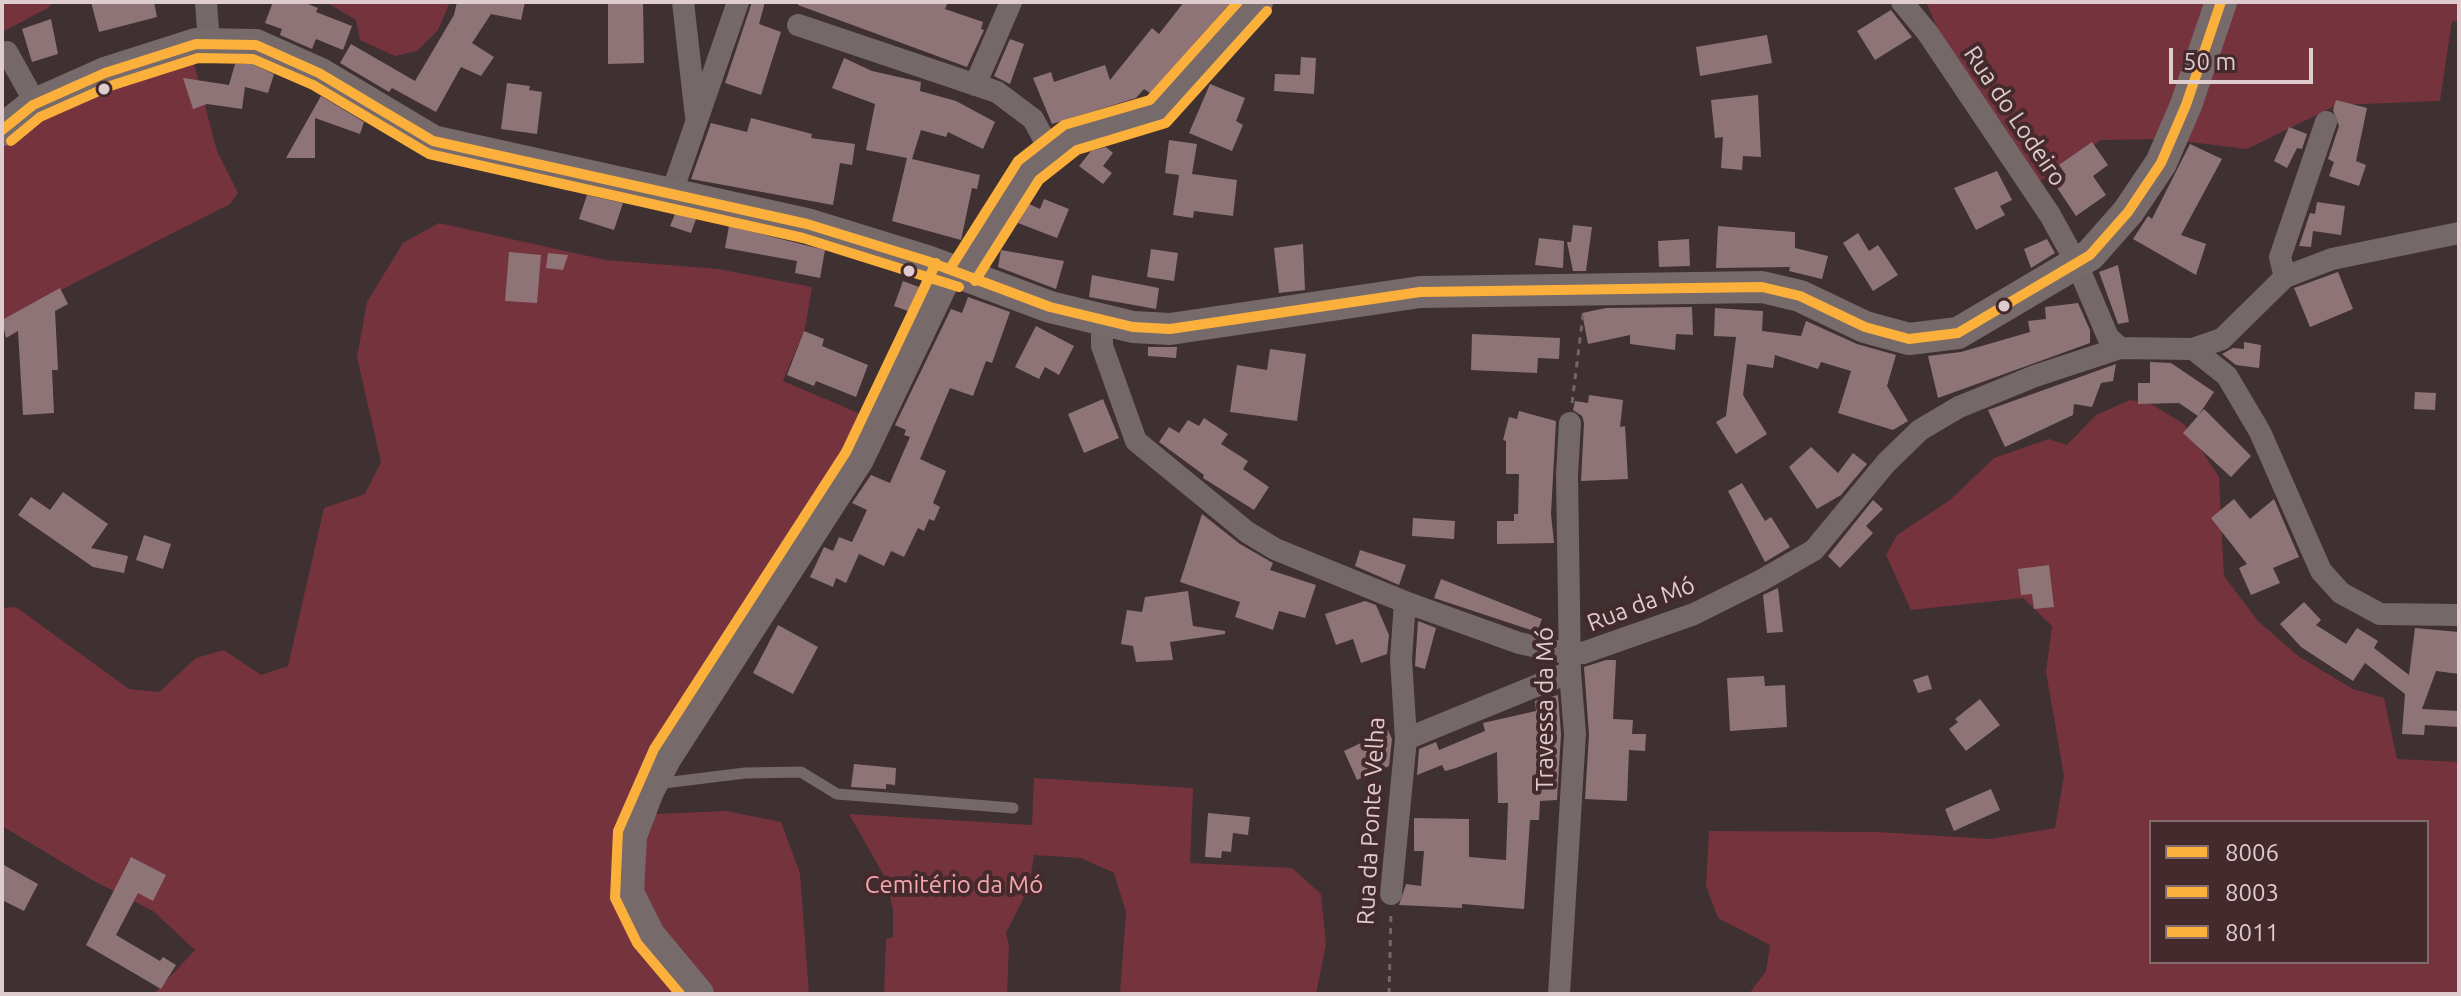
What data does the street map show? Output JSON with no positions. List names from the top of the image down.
{
  "streets": {
    "street": [
      "Rua do Lodeiro",
      "Rua da Mó",
      "Travessa da Mó",
      "Rua da Ponte Velha"
    ]
  },
  "crossings": [
    ["Rua do Lodeiro", "Rua da Mó"],
    ["Rua da Mó", "Travessa da Mó"],
    ["Rua da Mó", "Rua da Ponte Velha"]
  ],
  "parks": ["Cemitério da Mó"],
  "lines": ["transit line 8006", "transit line 8011", "transit line 8003"],
  "legend": ["8006", "8003", "8011"],
  "scale_bar": "50 m"
}
